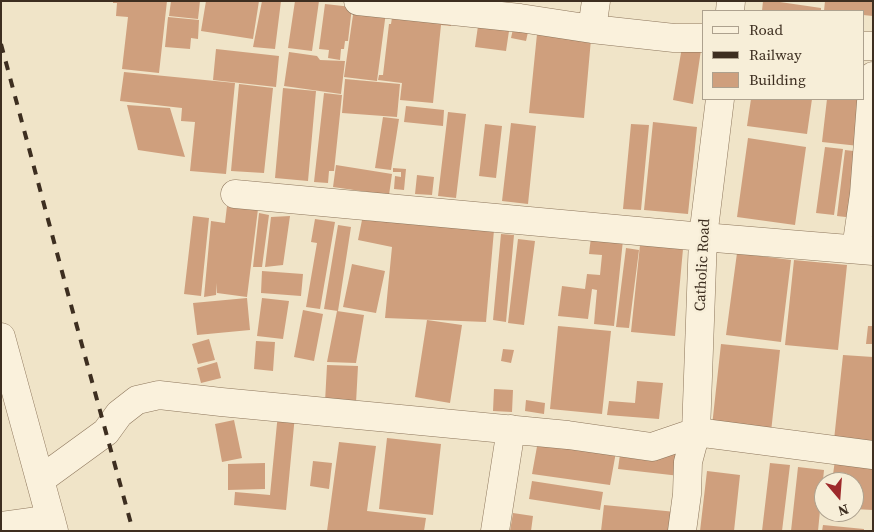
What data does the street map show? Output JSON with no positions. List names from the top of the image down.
{
  "streets": {
    "street": ["Catholic Road"]
  },
  "legend": ["Road", "Railway", "Building"],
  "north": "bottom"
}
